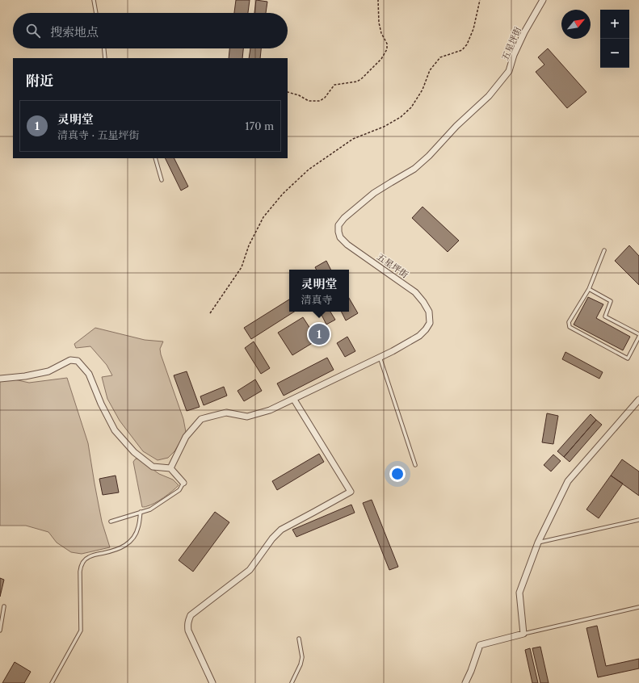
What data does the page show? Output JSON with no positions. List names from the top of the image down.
{
  "streets": {
    "street": ["五星坪街"]
  },
  "north": "top right",
  "page": {
    "map_buttons": ["+", "−"],
    "search": "搜索地点",
    "heading": "附近",
    "list": [
      {
        "mark": "1",
        "name": "灵明堂",
        "note": "清真寺 · 五星坪街",
        "value": "170 m"
      }
    ],
    "popup": ["灵明堂", "清真寺"],
    "pins": "1"
  }
}
